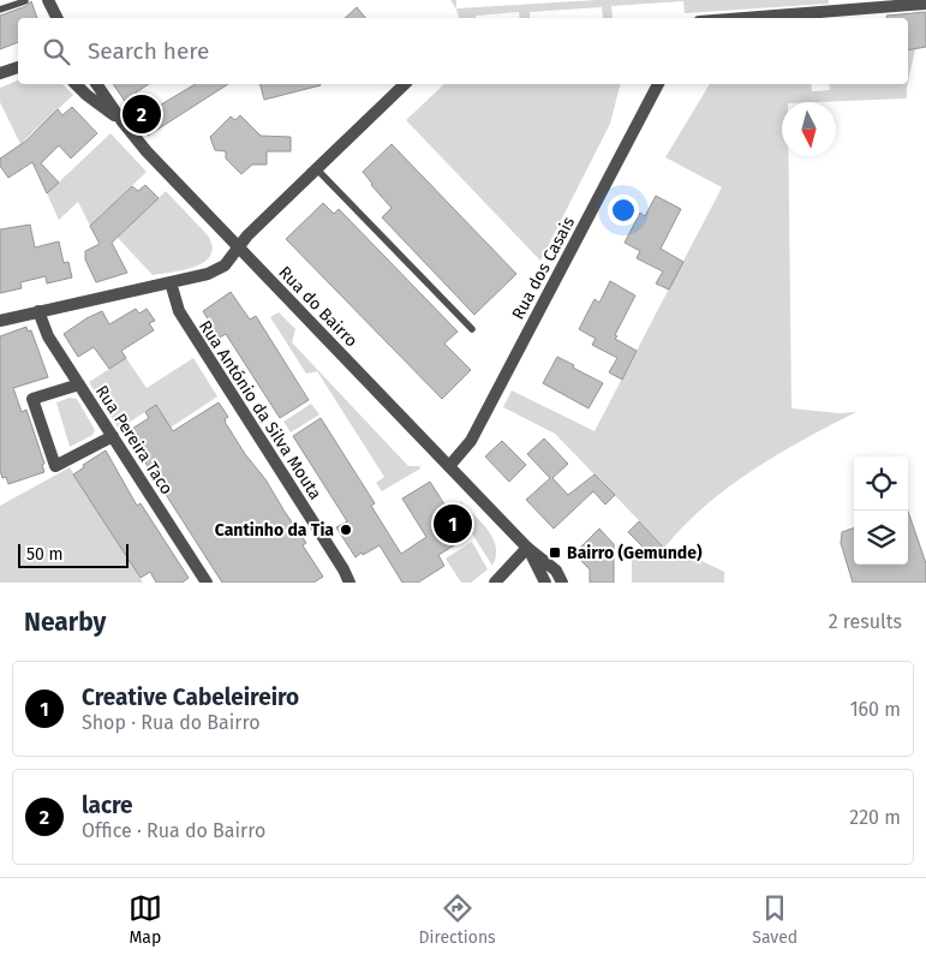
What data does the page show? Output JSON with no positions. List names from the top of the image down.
{
  "streets": {
    "street": [
      "Rua dos Casais",
      "Rua do Bairro",
      "Rua António da Silva Mouta",
      "Rua Pereira Taco"
    ]
  },
  "crossings": [
    ["Rua dos Casais", "Rua do Bairro"]
  ],
  "places": {
    "other": ["Cantinho da Tia"],
    "transit": ["Bairro (Gemunde)"]
  },
  "scale_bar": "50 m",
  "north": "bottom",
  "page": {
    "search": "Search here",
    "pins": ["2", "1"],
    "scale": "50 m",
    "heading": ["Nearby", "2 results"],
    "list": [
      {
        "mark": "1",
        "name": "Creative Cabeleireiro",
        "note": "Shop · Rua do Bairro",
        "value": "160 m"
      },
      {
        "mark": "2",
        "name": "lacre",
        "note": "Office · Rua do Bairro",
        "value": "220 m"
      }
    ],
    "nav": ["Map", "Directions", "Saved"]
  }
}
